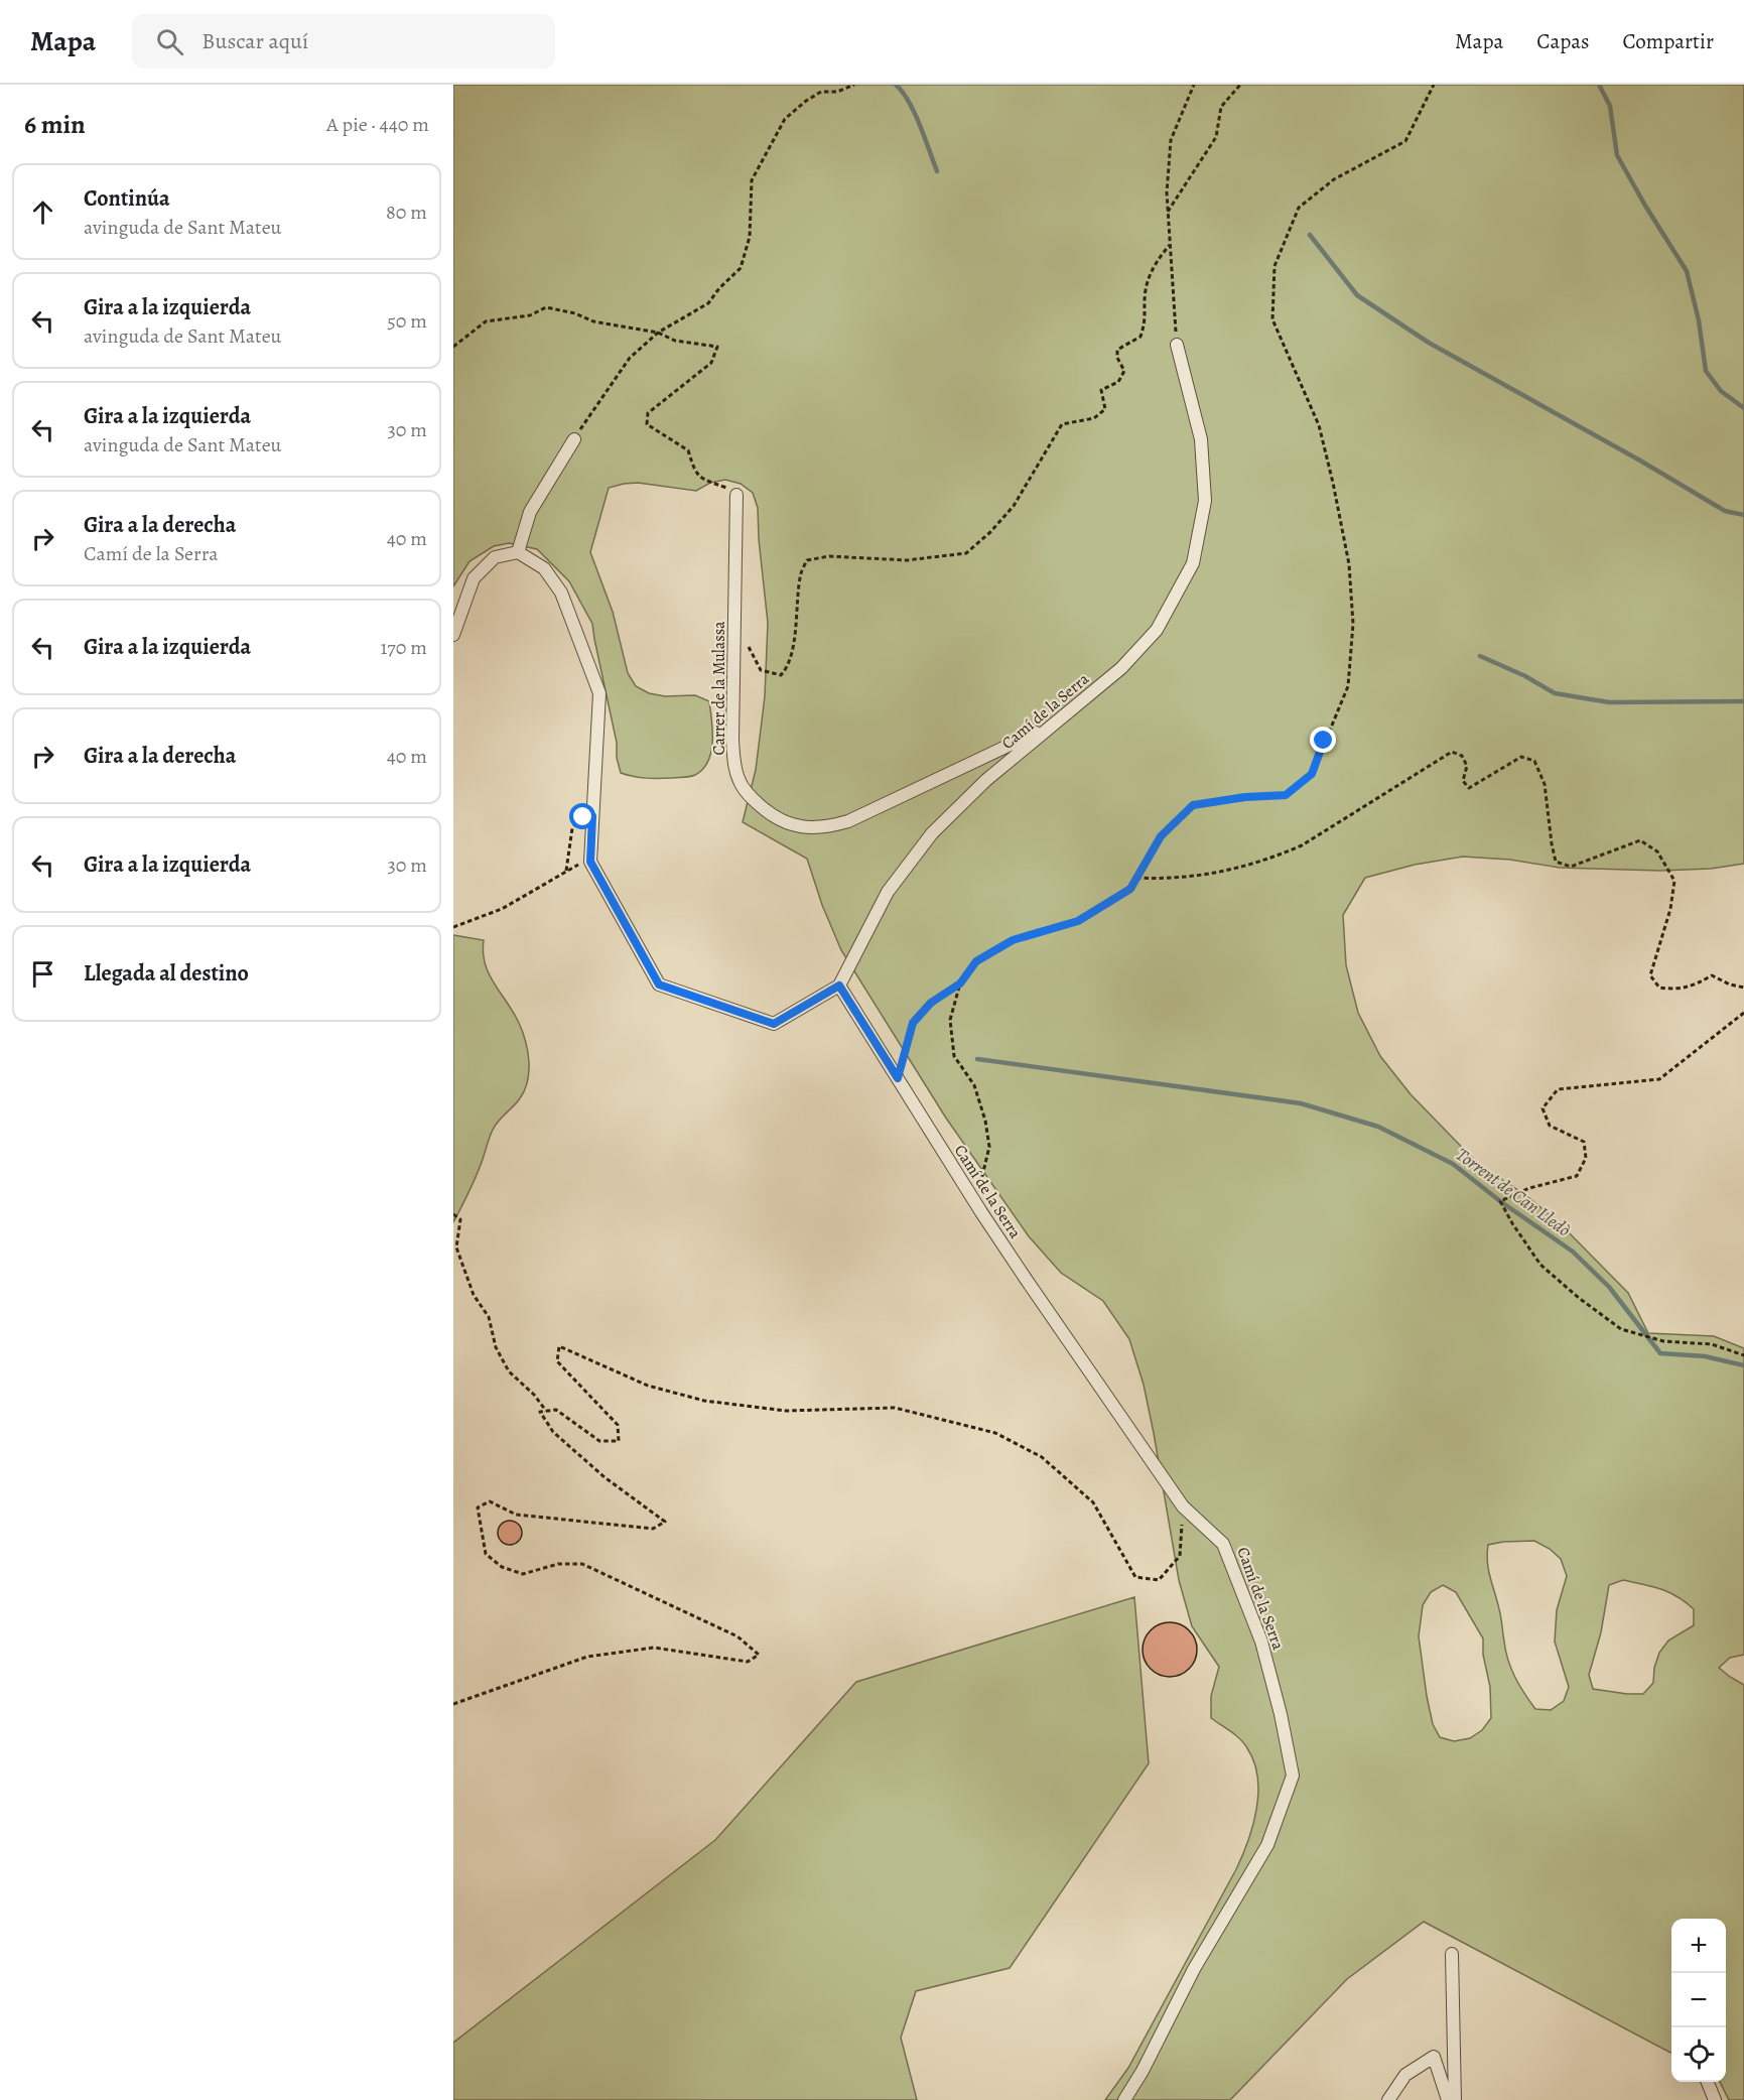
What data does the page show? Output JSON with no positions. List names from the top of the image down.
{
  "streets": {
    "street": ["Carrer de la Mulassa", "Camí de la Serra"]
  },
  "crossings": [
    ["Carrer de la Mulassa", "Camí de la Serra"]
  ],
  "water": ["Torrent de Can Lledò"],
  "page": {
    "header": "Mapa",
    "search": "Buscar aquí",
    "nav": ["Mapa", "Capas", "Compartir"],
    "heading": ["6 min", "A pie · 440 m"],
    "list": [
      ["Continúa", "avinguda de Sant Mateu", "80 m"],
      ["Gira a la izquierda", "avinguda de Sant Mateu", "50 m"],
      ["Gira a la izquierda", "avinguda de Sant Mateu", "30 m"],
      ["Gira a la derecha", "Camí de la Serra", "40 m"],
      ["Gira a la izquierda", "170 m"],
      ["Gira a la derecha", "40 m"],
      ["Gira a la izquierda", "30 m"],
      "Llegada al destino"
    ],
    "map_buttons": ["+", "−"]
  }
}
